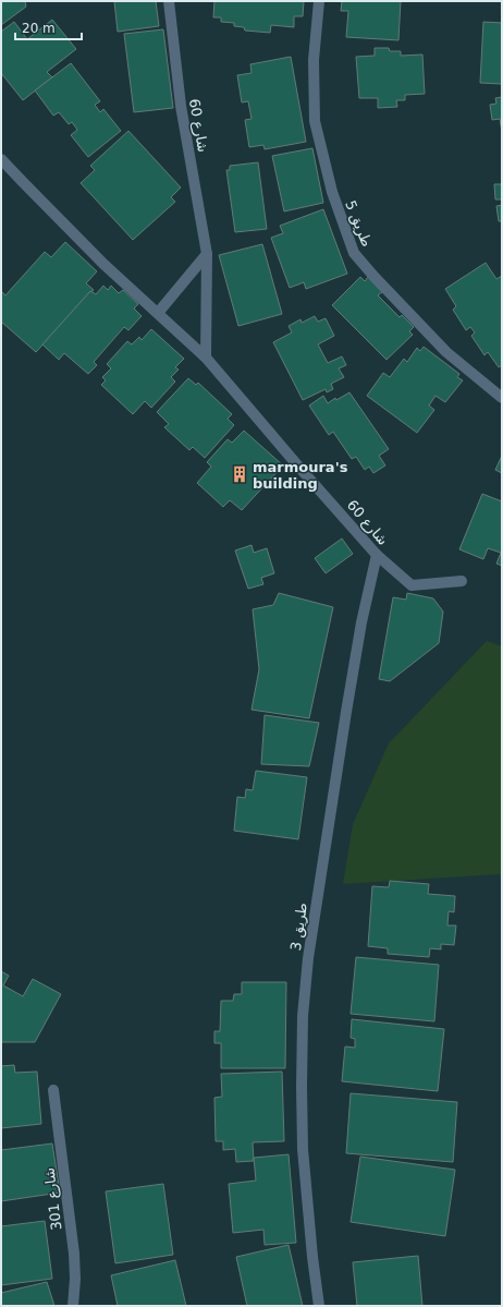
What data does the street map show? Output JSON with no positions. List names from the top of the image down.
{
  "streets": {
    "street": [
      "شارع 60",
      "طريق 5",
      "طريق 3",
      "شارع 301"
    ]
  },
  "crossings": [
    ["شارع 60", "طريق 3"]
  ],
  "places": {
    "building": ["marmoura's building"]
  },
  "scale_bar": "20 m"
}
